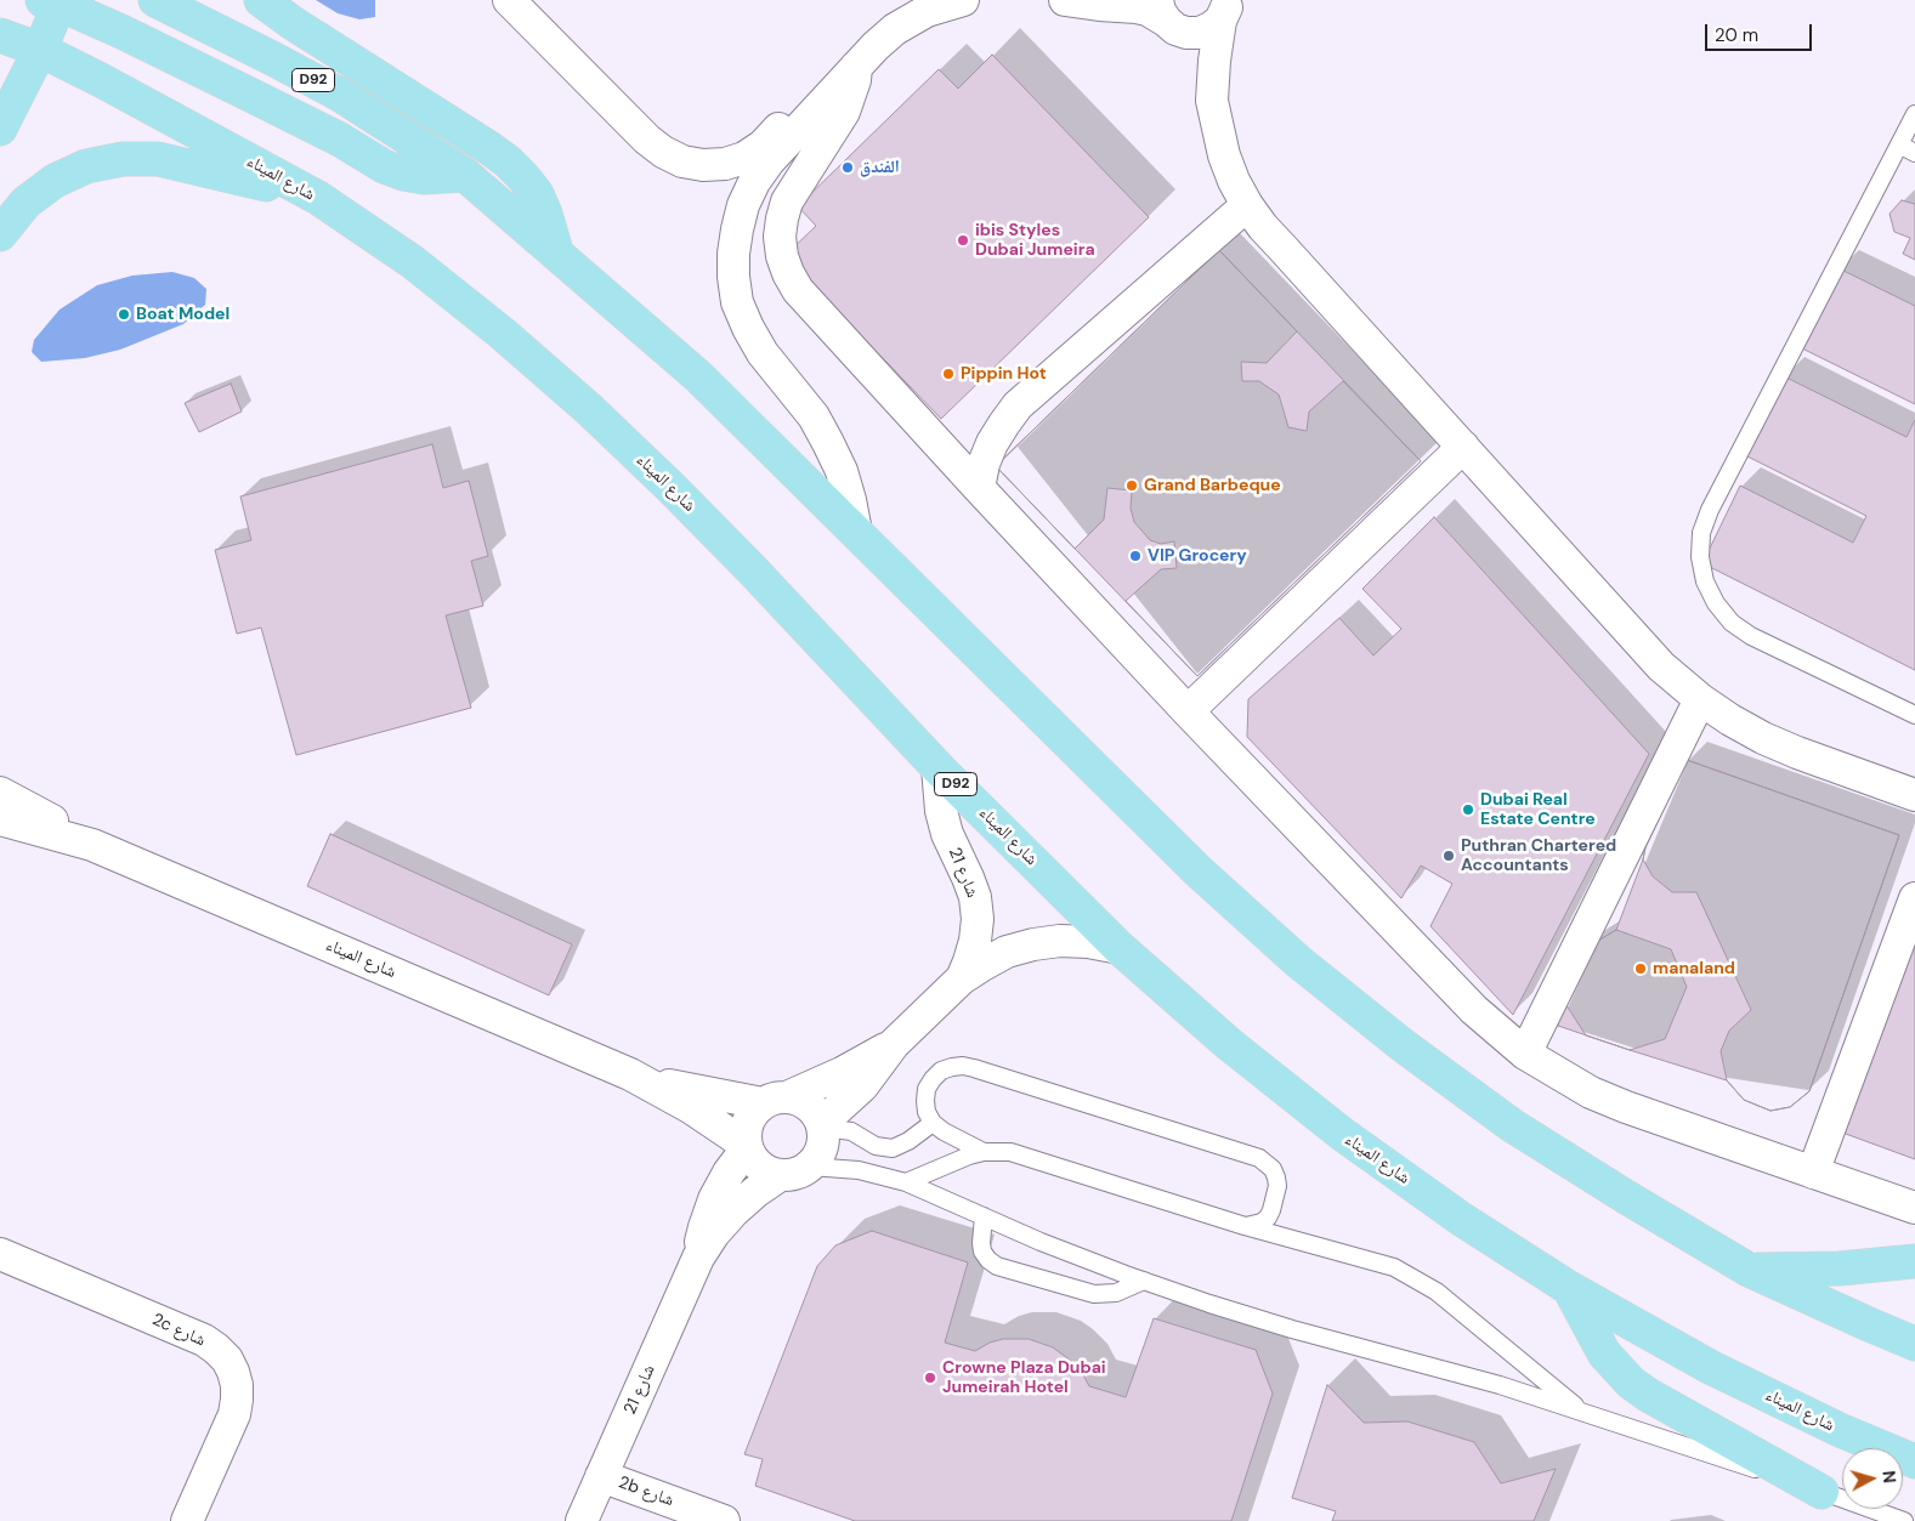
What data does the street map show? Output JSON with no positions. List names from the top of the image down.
{
  "streets": {
    "main road": ["D92", "شارع الميناء"],
    "street": ["شارع 21", "2c شارع", "2b شارع"]
  },
  "crossings": [
    ["D92", "شارع الميناء"],
    ["شارع الميناء", "شارع 21"],
    ["شارع 21", "2b شارع"]
  ],
  "places": [
    "الفندق",
    "ibis Styles Dubai Jumeira",
    "Boat Model",
    "Pippin Hot",
    "Grand Barbeque",
    "VIP Grocery",
    "Dubai Real Estate Centre",
    "Puthran Chartered Accountants",
    "manaland",
    "Crowne Plaza Dubai Jumeirah Hotel"
  ],
  "scale_bar": "20 m",
  "north": "right"
}
